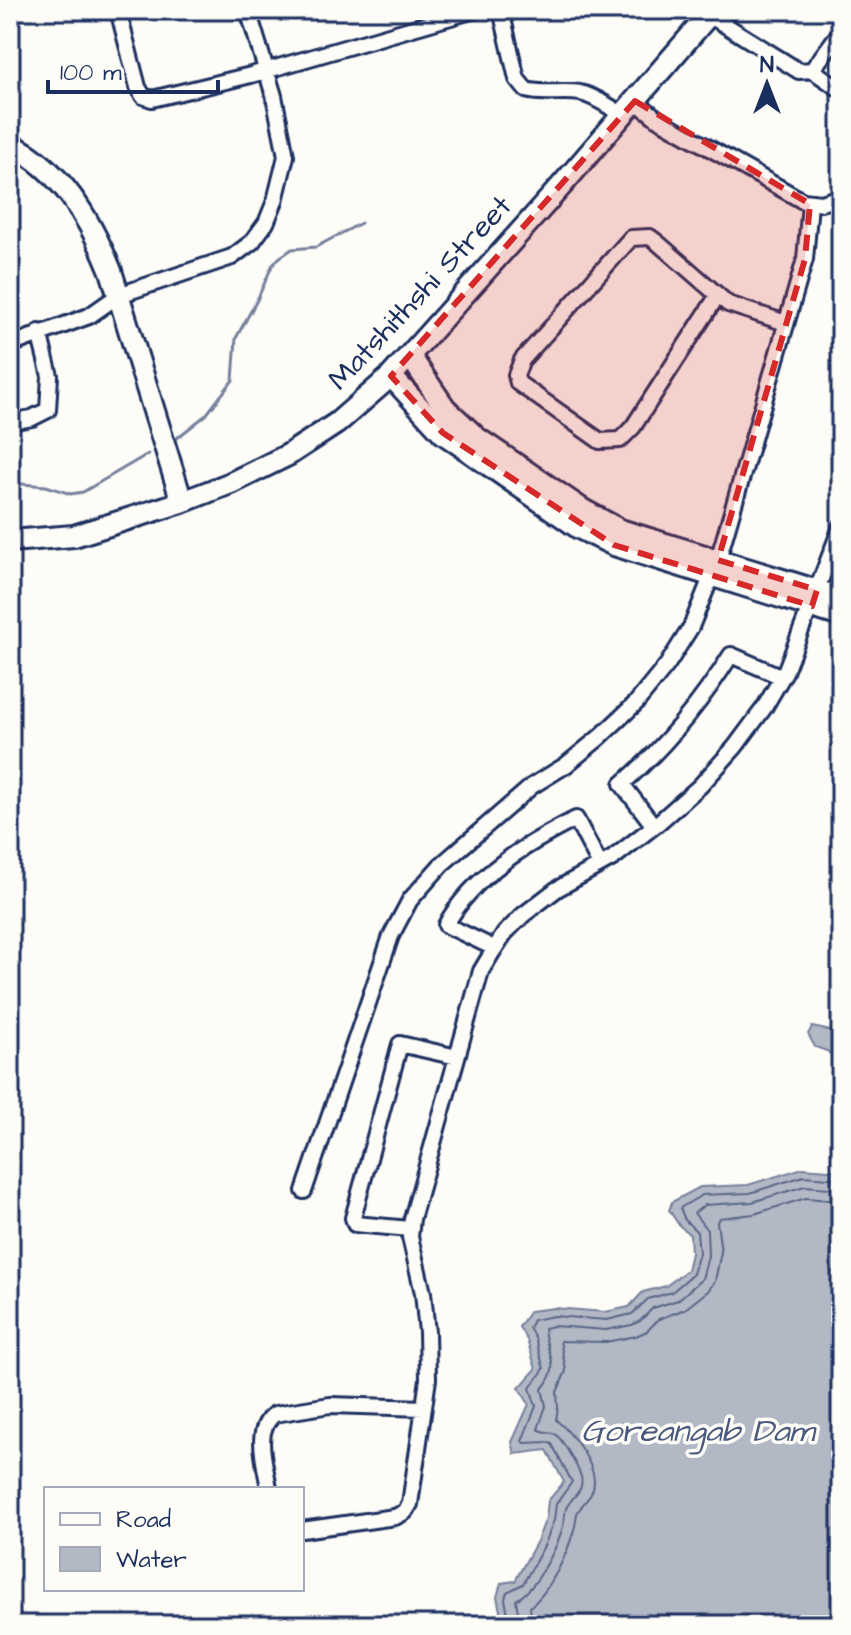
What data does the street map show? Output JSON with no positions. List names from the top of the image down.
{
  "streets": {
    "street": ["Matshithshi Street"]
  },
  "water": ["Goreangab Dam"],
  "legend": ["Road", "Water"],
  "scale_bar": "100 m",
  "north": "top"
}
